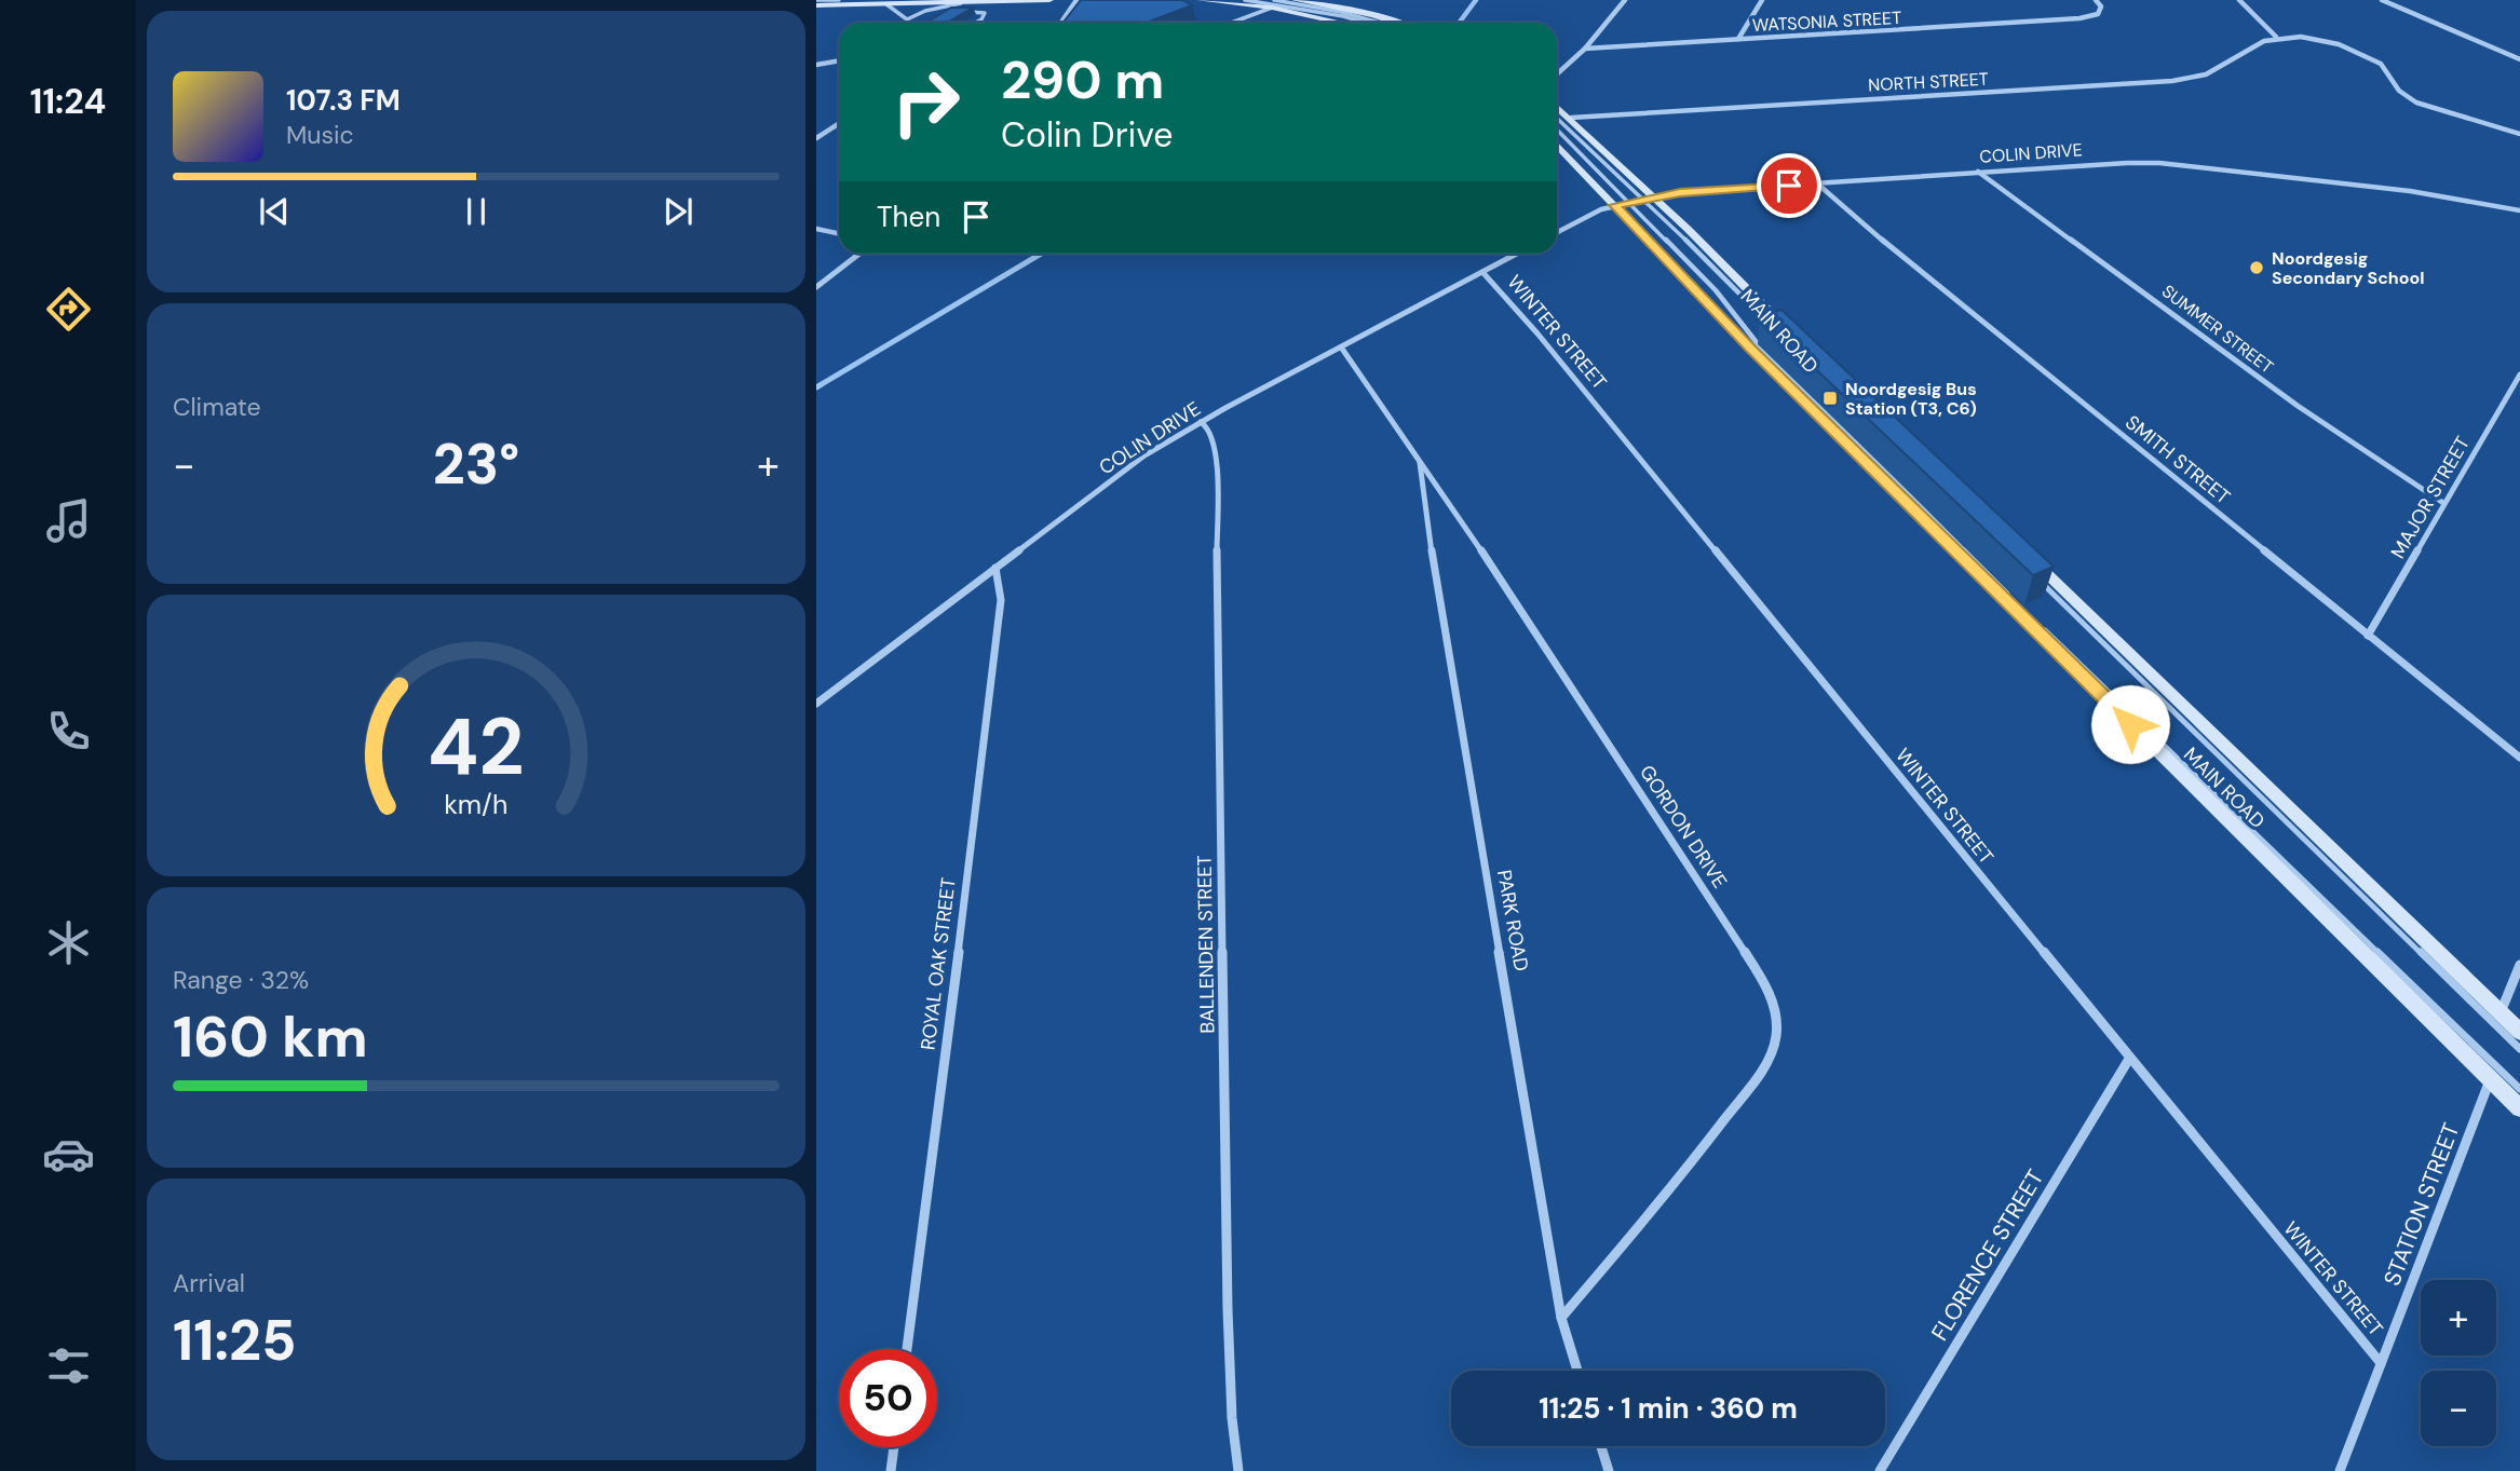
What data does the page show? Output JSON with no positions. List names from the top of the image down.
{
  "streets": {
    "main road": ["MAIN ROAD"],
    "street": [
      "WATSONIA STREET",
      "NORTH STREET",
      "COLIN DRIVE",
      "SUMMER STREET",
      "WINTER STREET",
      "SMITH STREET",
      "MAJOR STREET",
      "GORDON DRIVE",
      "PARK ROAD",
      "BALLENDEN STREET",
      "ROYAL OAK STREET",
      "STATION STREET",
      "FLORENCE STREET"
    ]
  },
  "crossings": [
    ["COLIN DRIVE", "SUMMER STREET"],
    ["COLIN DRIVE", "MAIN ROAD"],
    ["COLIN DRIVE", "WINTER STREET"],
    ["COLIN DRIVE", "SMITH STREET"],
    ["COLIN DRIVE", "GORDON DRIVE"],
    ["COLIN DRIVE", "BALLENDEN STREET"],
    ["COLIN DRIVE", "ROYAL OAK STREET"],
    ["SUMMER STREET", "MAJOR STREET"],
    ["MAIN ROAD", "STATION STREET"],
    ["WINTER STREET", "STATION STREET"],
    ["WINTER STREET", "FLORENCE STREET"],
    ["SMITH STREET", "MAJOR STREET"],
    ["GORDON DRIVE", "PARK ROAD"]
  ],
  "places": {
    "other": ["Noordgesig Secondary School"],
    "transit": ["Noordgesig Bus Station (T3, C6)"]
  },
  "page": {
    "tabs": "11:24",
    "turn": ["290 m", "Colin Drive"],
    "song": ["107.3 FM", "Music"],
    "then": "Then",
    "tile": [
      "Climate",
      ["Range · 32%", "160 km"],
      ["Arrival", "11:25"]
    ],
    "heat": ["−", "23°", "+"],
    "map_buttons": ["+", "−"],
    "limit": "50",
    "trip": "11:25 · 1 min · 360 m",
    "gauge": ["42", "km/h"]
  }
}
